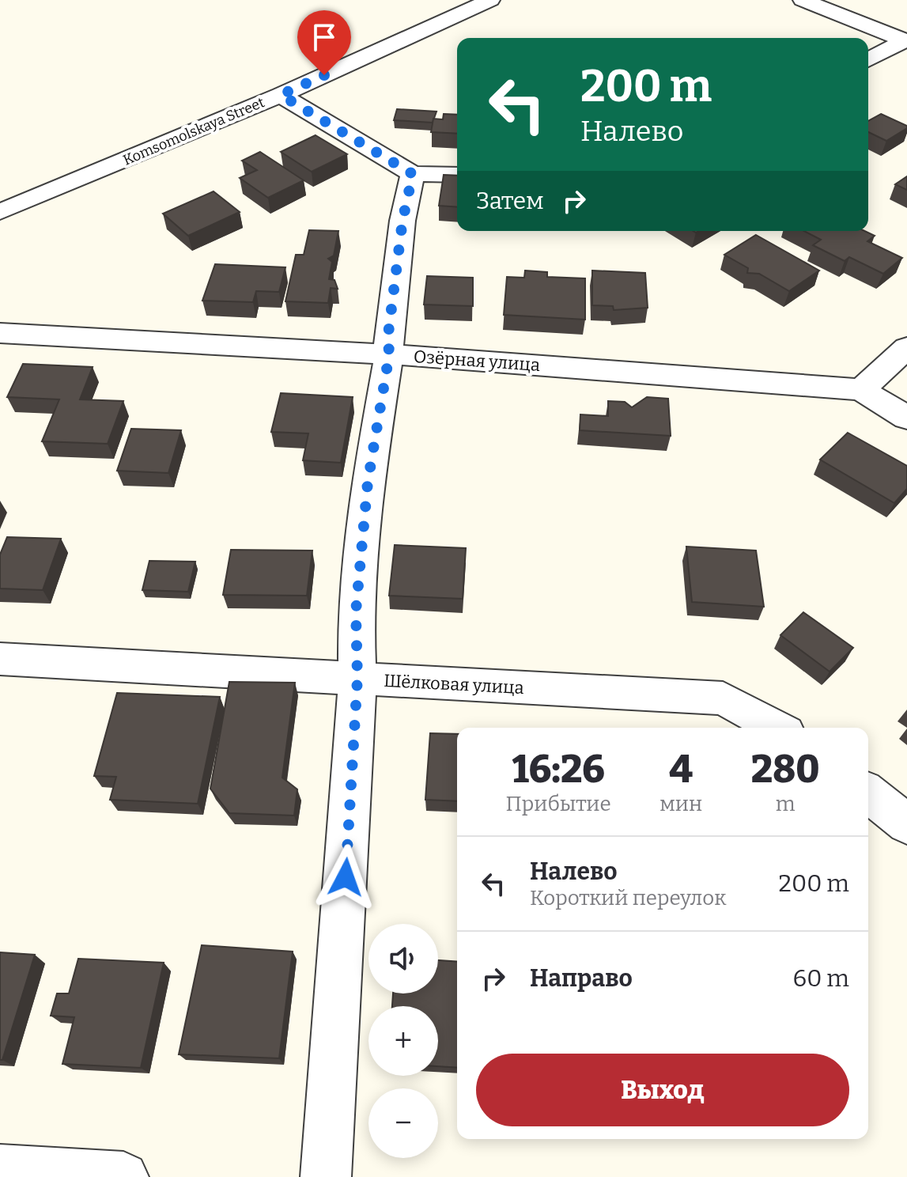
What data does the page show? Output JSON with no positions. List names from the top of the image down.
{
  "streets": {
    "street": ["Komsomolskaya Street", "Озёрная улица", "Шёлковая улица"]
  },
  "page": {
    "turn": ["200 m", "Налево"],
    "then": "Затем",
    "eta": [
      "16:26",
      "Прибытие",
      "4",
      "мин",
      "280",
      "m"
    ],
    "list": [
      {
        "name": "Налево",
        "note": "Короткий переулок",
        "value": "200 m"
      },
      {
        "name": "Направо",
        "value": "60 m"
      }
    ],
    "map_buttons": ["+", "−"],
    "buttons": "Выход"
  }
}
